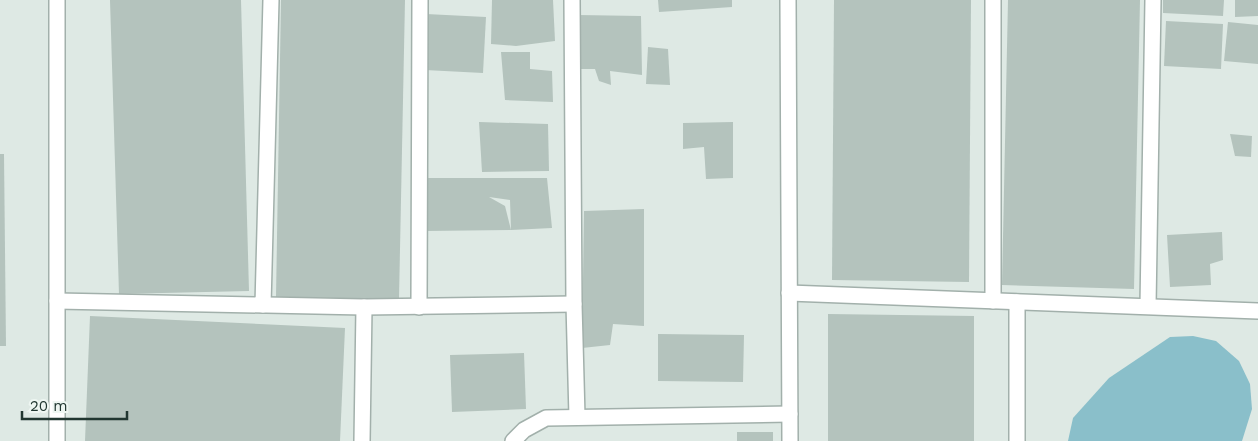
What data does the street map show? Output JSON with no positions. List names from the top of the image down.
{
  "scale_bar": "20 m"
}
